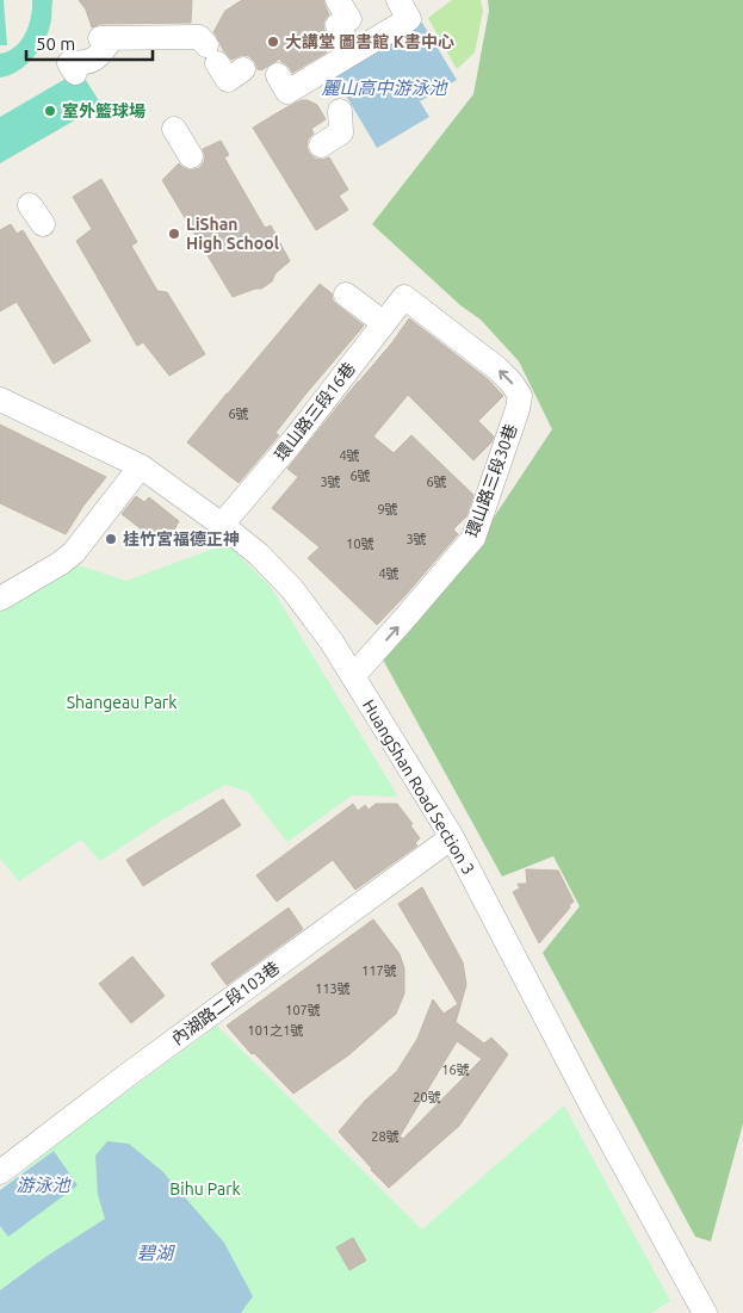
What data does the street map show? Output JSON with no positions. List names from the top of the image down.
{
  "streets": {
    "street": [
      "環山路三段16巷",
      "環山路三段30巷",
      "HuangShan Road Section 3",
      "內湖路二段103巷"
    ]
  },
  "crossings": [
    ["環山路三段16巷", "環山路三段30巷"],
    ["環山路三段16巷", "HuangShan Road Section 3"],
    ["環山路三段30巷", "HuangShan Road Section 3"],
    ["HuangShan Road Section 3", "內湖路二段103巷"]
  ],
  "water": ["麗山高中游泳池", "游泳池", "碧湖"],
  "parks": ["Shangeau Park", "Bihu Park"],
  "places": [
    "大講堂 圖書館 K書中心",
    "室外籃球場",
    "LiShan High School",
    "桂竹宮福德正神"
  ],
  "house_numbers": [
    "6號",
    "4號",
    "6號",
    "3號",
    "6號",
    "9號",
    "3號",
    "10號",
    "4號",
    "117號",
    "113號",
    "107號",
    "101之1號",
    "16號",
    "20號",
    "28號"
  ],
  "scale_bar": "50 m"
}
